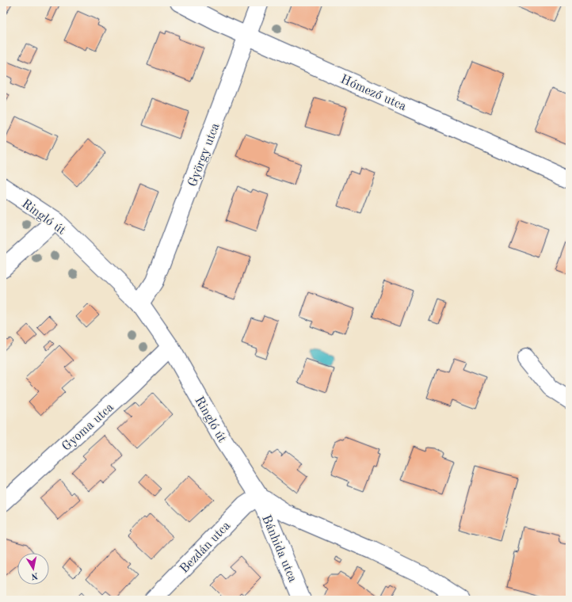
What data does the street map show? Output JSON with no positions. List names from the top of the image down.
{
  "streets": {
    "street": [
      "Hómező utca",
      "György utca",
      "Ringló út",
      "Gyoma utca",
      "Bezdán utca",
      "Bánhida utca"
    ]
  },
  "crossings": [
    ["Hómező utca", "György utca"],
    ["György utca", "Ringló út"],
    ["Ringló út", "Gyoma utca"],
    ["Ringló út", "Bezdán utca"],
    ["Ringló út", "Bánhida utca"],
    ["Bezdán utca", "Bánhida utca"]
  ],
  "north": "bottom"
}
